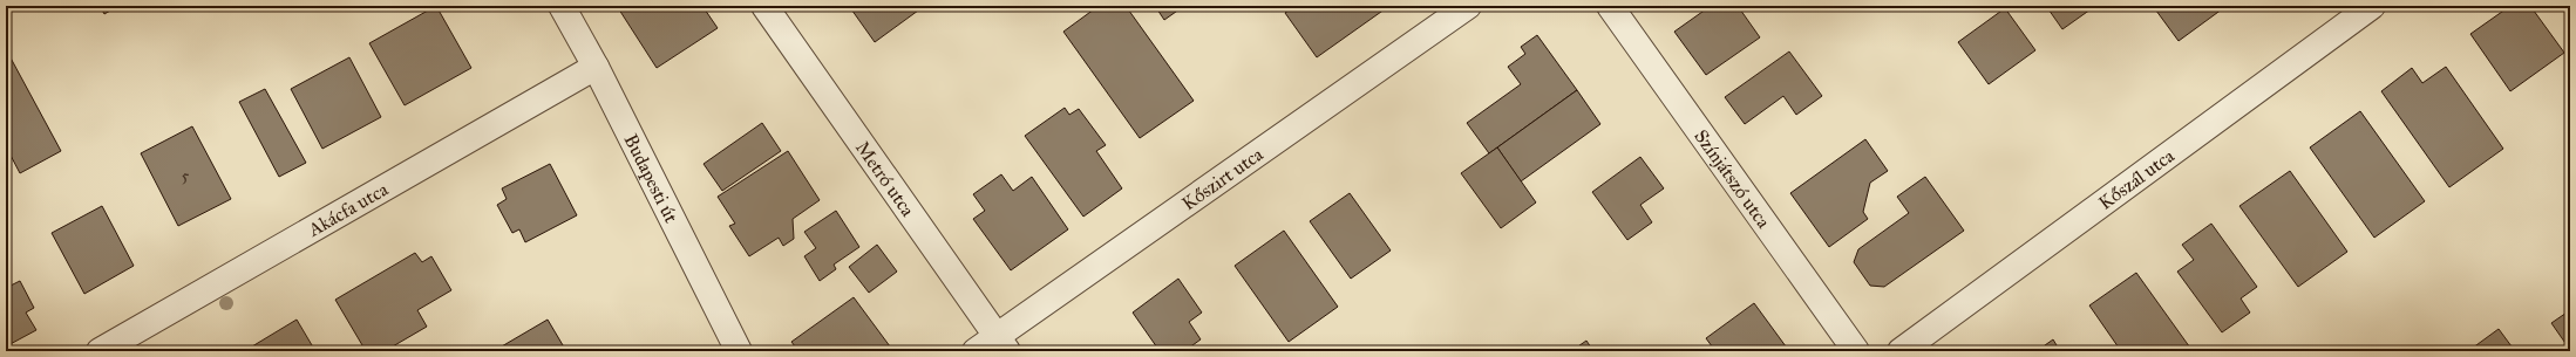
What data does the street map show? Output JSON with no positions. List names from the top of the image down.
{
  "streets": {
    "street": [
      "Budapesti út",
      "Kőszirt utca",
      "Színjátszó utca",
      "Kőszál utca",
      "Metró utca",
      "Akácfa utca"
    ]
  },
  "crossings": [
    ["Budapesti út", "Akácfa utca"],
    ["Kőszirt utca", "Metró utca"]
  ],
  "house_numbers": ["5"]
}
